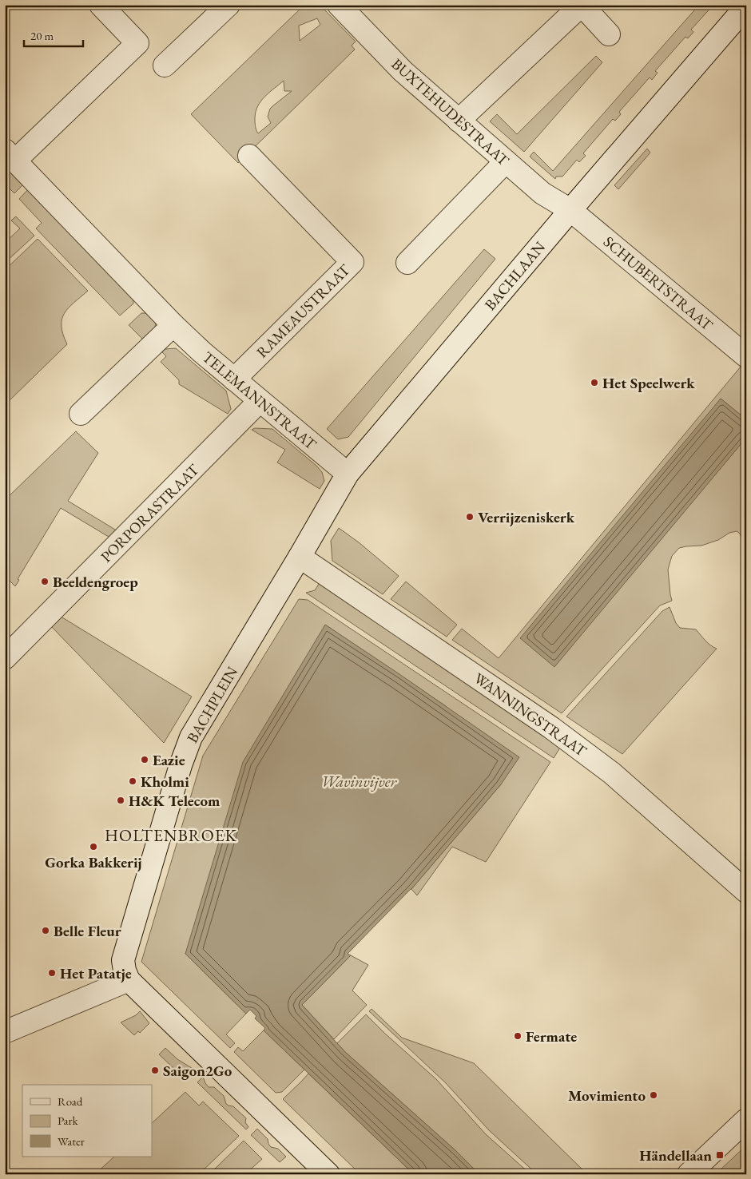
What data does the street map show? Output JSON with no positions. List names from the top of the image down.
{
  "streets": {
    "street": [
      "BUXTEHUDESTRAAT",
      "BACHLAAN",
      "SCHUBERTSTRAAT",
      "RAMEAUSTRAAT",
      "TELEMANNSTRAAT",
      "PORPORASTRAAT",
      "BACHPLEIN",
      "WANNINGSTRAAT"
    ]
  },
  "crossings": [
    ["BUXTEHUDESTRAAT", "BACHLAAN"],
    ["BUXTEHUDESTRAAT", "SCHUBERTSTRAAT"],
    ["BACHLAAN", "SCHUBERTSTRAAT"],
    ["BACHLAAN", "TELEMANNSTRAAT"],
    ["BACHLAAN", "BACHPLEIN"],
    ["BACHLAAN", "WANNINGSTRAAT"],
    ["RAMEAUSTRAAT", "TELEMANNSTRAAT"],
    ["TELEMANNSTRAAT", "PORPORASTRAAT"],
    ["BACHPLEIN", "WANNINGSTRAAT"]
  ],
  "districts": ["HOLTENBROEK"],
  "water": ["Wavinvijver"],
  "places": {
    "other": [
      "Het Speelwerk",
      "Verrijzeniskerk",
      "Beeldengroep",
      "Eazie",
      "Kholmi",
      "H&K Telecom",
      "Gorka Bakkerij",
      "Belle Fleur",
      "Het Patatje",
      "Fermate",
      "Saigon2Go",
      "Movimiento"
    ],
    "transit": ["Händellaan"]
  },
  "legend": ["Road", "Park", "Water"],
  "scale_bar": "20 m"
}
